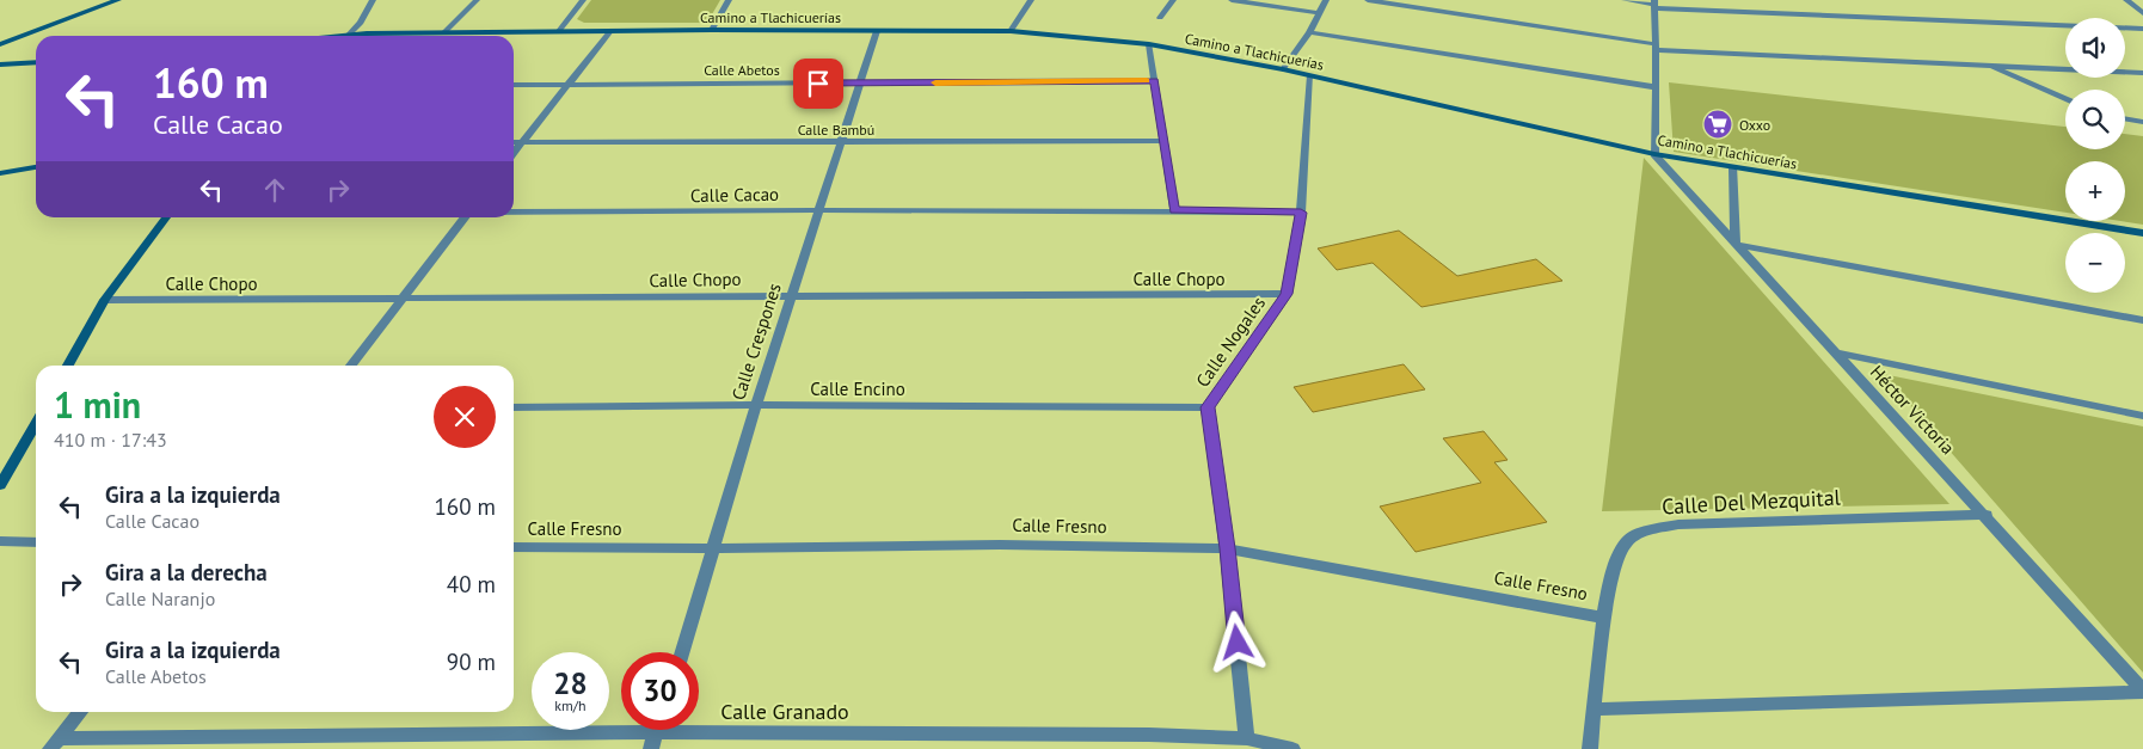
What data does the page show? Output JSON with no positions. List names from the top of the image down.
{
  "streets": {
    "street": [
      "Camino a Tlachicuerías",
      "Calle Abetos",
      "Calle Bambú",
      "Calle Cacao",
      "Calle Chopo",
      "Calle Crespones",
      "Calle Nogales",
      "Calle Encino",
      "Héctor Victoria",
      "Calle Del Mezquital",
      "Calle Fresno",
      "Calle Granado"
    ]
  },
  "crossings": [
    ["Camino a Tlachicuerías", "Calle Crespones"],
    ["Camino a Tlachicuerías", "Calle Nogales"],
    ["Camino a Tlachicuerías", "Héctor Victoria"],
    ["Calle Abetos", "Calle Crespones"],
    ["Calle Bambú", "Calle Crespones"],
    ["Calle Cacao", "Calle Crespones"],
    ["Calle Cacao", "Calle Nogales"],
    ["Calle Chopo", "Calle Crespones"],
    ["Calle Chopo", "Calle Nogales"],
    ["Calle Crespones", "Calle Encino"],
    ["Calle Crespones", "Calle Fresno"],
    ["Calle Nogales", "Calle Encino"],
    ["Calle Nogales", "Calle Fresno"],
    ["Calle Nogales", "Calle Granado"],
    ["Héctor Victoria", "Calle Del Mezquital"],
    ["Calle Del Mezquital", "Calle Fresno"]
  ],
  "places": {
    "supermarket": ["Oxxo"]
  },
  "page": {
    "map_buttons": ["+", "−"],
    "turn": ["160 m", "Calle Cacao"],
    "heading": ["1 min", "410 m · 17:43"],
    "list": [
      {
        "name": "Gira a la izquierda",
        "note": "Calle Cacao",
        "value": "160 m"
      },
      {
        "name": "Gira a la derecha",
        "note": "Calle Naranjo",
        "value": "40 m"
      },
      {
        "name": "Gira a la izquierda",
        "note": "Calle Abetos",
        "value": "90 m"
      }
    ],
    "speed": "28 km/h",
    "limit": "30"
  }
}
